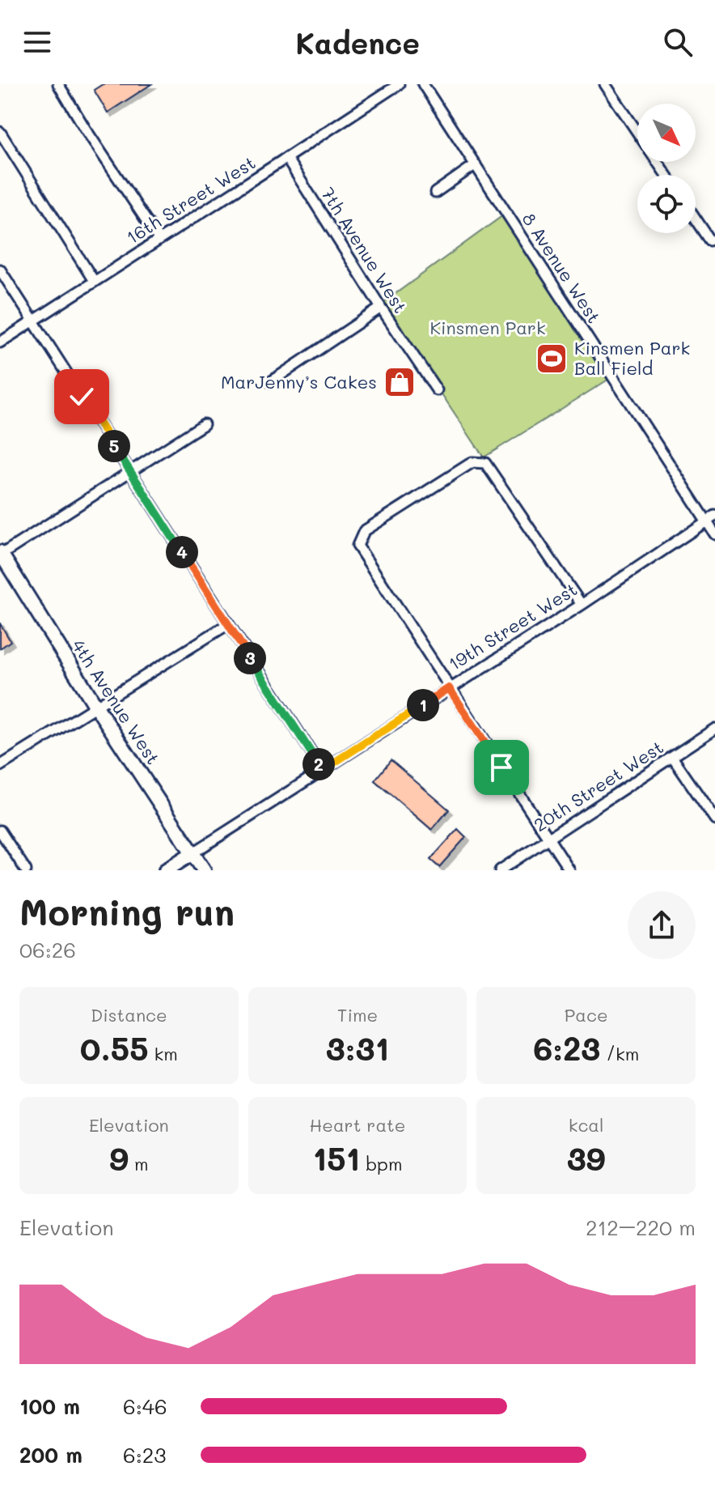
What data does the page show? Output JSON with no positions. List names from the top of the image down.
{
  "streets": {
    "street": [
      "16th Street West",
      "7th Avenue West",
      "8 Avenue West",
      "19th Street West",
      "4th Avenue West",
      "20th Street West"
    ]
  },
  "crossings": [
    ["16th Street West", "7th Avenue West"],
    ["8 Avenue West", "19th Street West"],
    ["19th Street West", "4th Avenue West"]
  ],
  "parks": ["Kinsmen Park"],
  "places": {
    "sports": ["Kinsmen Park Ball Field"],
    "shop": ["MarJenny’s Cakes"]
  },
  "north": "bottom right",
  "page": {
    "header": "Kadence",
    "pins": [
      "5",
      "4",
      "3",
      "1",
      "2"
    ],
    "heading": ["Morning run", "06:26"],
    "stats": [
      ["Distance", "0.55 km"],
      ["Time", "3:31"],
      ["Pace", "6:23 /km"],
      ["Elevation", "9 m"],
      ["Heart rate", "151 bpm"],
      ["kcal", "39"]
    ],
    "chart": ["Elevation", "212–220 m"],
    "list": [
      {
        "name": "100 m",
        "note": "6:46"
      },
      {
        "name": "200 m",
        "note": "6:23"
      }
    ]
  }
}
